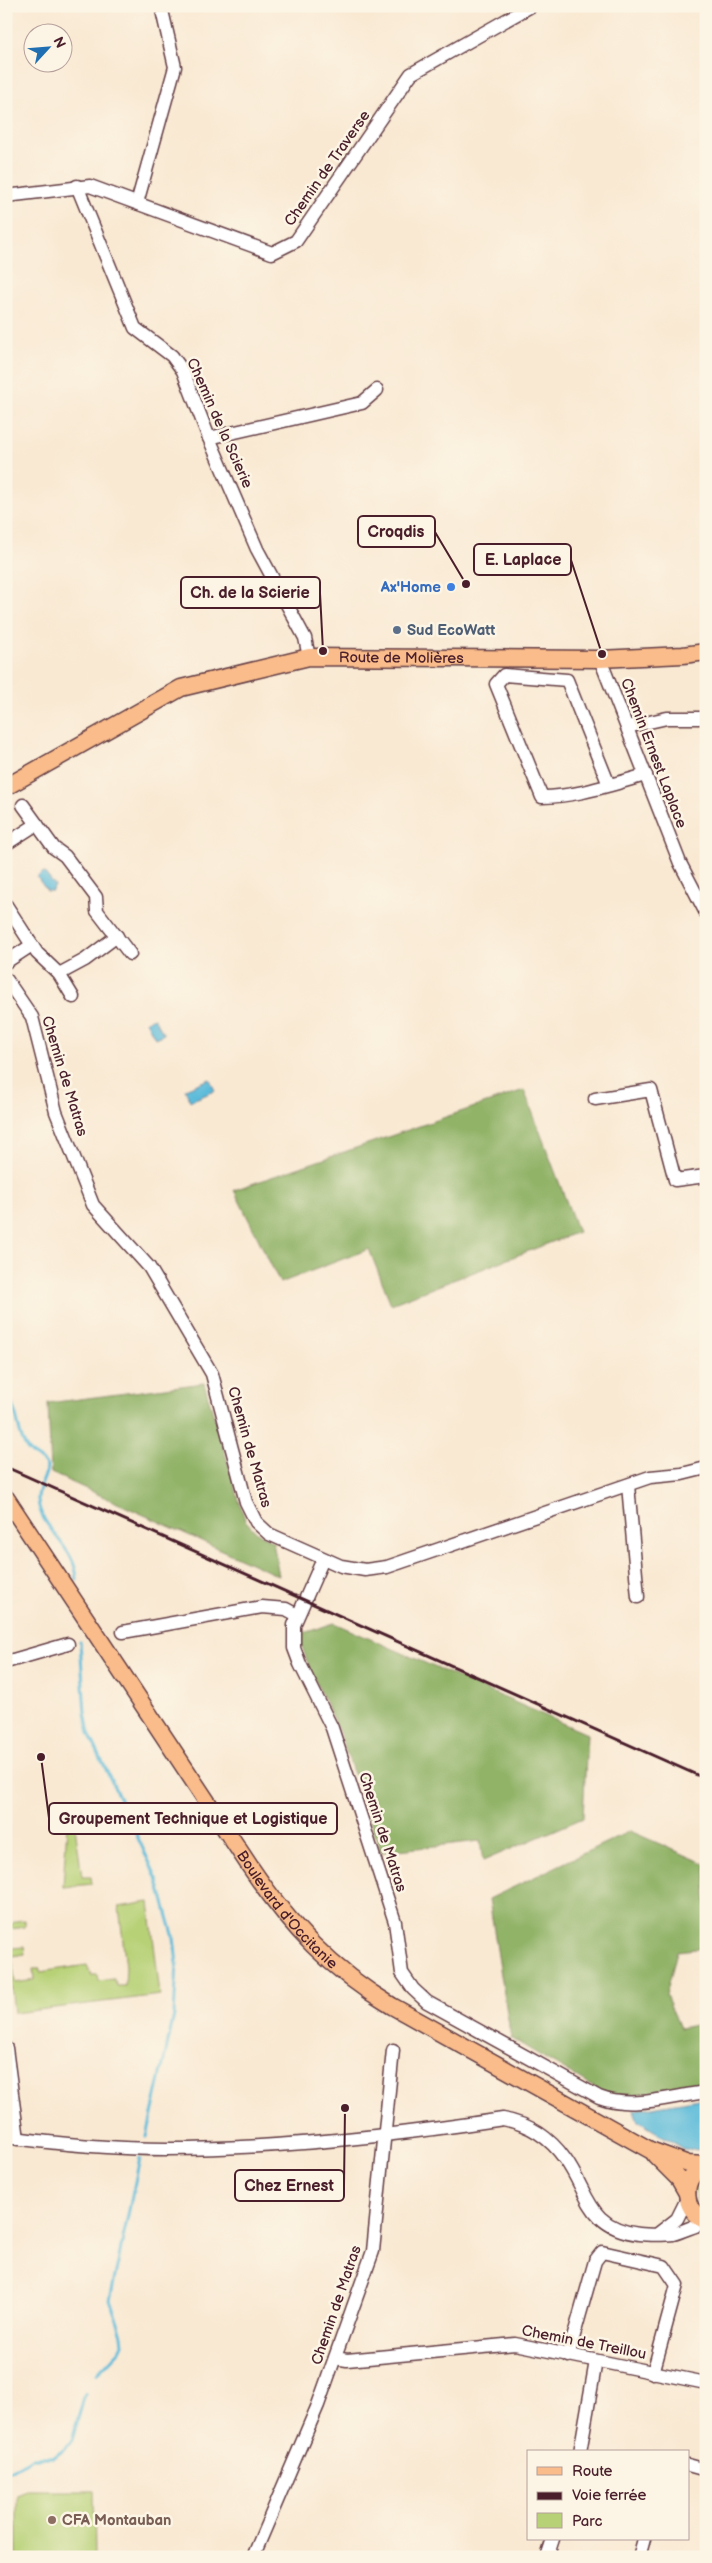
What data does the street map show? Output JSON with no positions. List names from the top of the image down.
{
  "streets": {
    "main road": ["Route de Molières", "Boulevard d'Occitanie"],
    "street": [
      "Chemin de Traverse",
      "Chemin de la Scierie",
      "Chemin Ernest Laplace",
      "Chemin de Matras",
      "Chemin de Treillou"
    ]
  },
  "crossings": [
    ["Chemin de Traverse", "Chemin de la Scierie"],
    ["Chemin de la Scierie", "Route de Molières"],
    ["Route de Molières", "Chemin Ernest Laplace"],
    ["Chemin de Matras", "Chemin de Treillou"]
  ],
  "places": [
    "Croqdis",
    "Ax'Home",
    "Sud EcoWatt",
    "Ch. de la Scierie",
    "E. Laplace",
    "Groupement Technique et Logistique",
    "Chez Ernest",
    "CFA Montauban"
  ],
  "legend": ["Route", "Voie ferrée", "Parc"],
  "north": "top right"
}
